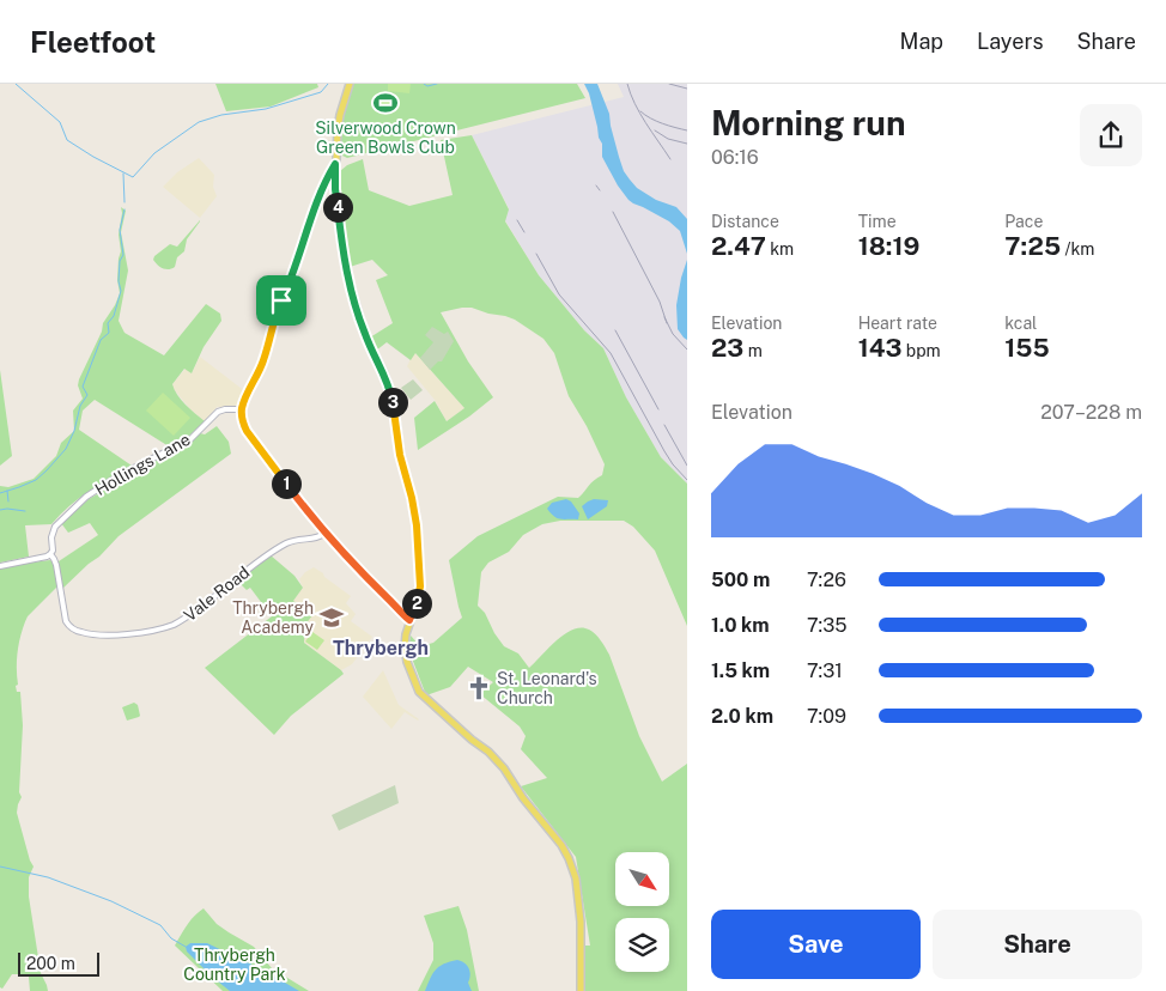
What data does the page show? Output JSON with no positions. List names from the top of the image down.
{
  "streets": {
    "street": ["Hollings Lane", "Vale Road"]
  },
  "crossings": [
    ["Hollings Lane", "Vale Road"]
  ],
  "districts": ["Thrybergh"],
  "parks": ["Thrybergh Country Park"],
  "places": {
    "sports": ["Silverwood Crown Green Bowls Club"],
    "school or university": ["Thrybergh Academy"],
    "church": ["St. Leonard's Church"]
  },
  "scale_bar": "200 m",
  "north": "bottom right",
  "page": {
    "header": "Fleetfoot",
    "nav": ["Map", "Layers", "Share"],
    "heading": ["Morning run", "06:16"],
    "stats": [
      ["Distance", "2.47 km"],
      ["Time", "18:19"],
      ["Pace", "7:25 /km"],
      ["Elevation", "23 m"],
      ["Heart rate", "143 bpm"],
      ["kcal", "155"]
    ],
    "pins": [
      "4",
      "3",
      "1",
      "2"
    ],
    "chart": ["Elevation", "207–228 m"],
    "list": [
      {
        "name": "500 m",
        "note": "7:26"
      },
      {
        "name": "1.0 km",
        "note": "7:35"
      },
      {
        "name": "1.5 km",
        "note": "7:31"
      },
      {
        "name": "2.0 km",
        "note": "7:09"
      }
    ],
    "buttons": ["Save", "Share"],
    "scale": "200 m"
  }
}
